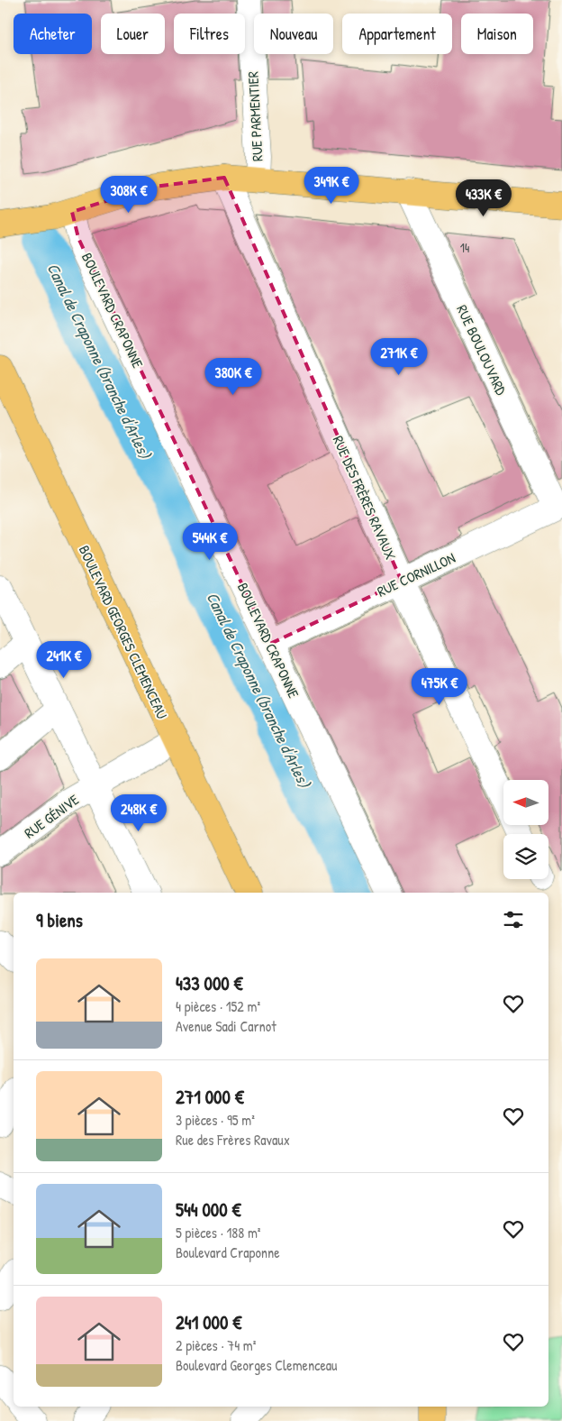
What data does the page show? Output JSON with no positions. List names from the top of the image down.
{
  "streets": {
    "main road": ["BOULEVARD GEORGES CLEMENCEAU"],
    "street": [
      "RUE PARMENTIER",
      "BOULEVARD CRAPONNE",
      "RUE BOULOUVARD",
      "RUE DES FRÈRES RAVAUX",
      "RUE CORNILLON",
      "RUE GÉNIVE"
    ]
  },
  "crossings": [
    ["BOULEVARD CRAPONNE", "RUE CORNILLON"],
    ["RUE BOULOUVARD", "RUE CORNILLON"],
    ["RUE DES FRÈRES RAVAUX", "RUE CORNILLON"],
    ["BOULEVARD GEORGES CLEMENCEAU", "RUE GÉNIVE"]
  ],
  "water": ["Canal de Craponne (branche d'Arles)"],
  "house_numbers": ["14"],
  "north": "left",
  "page": {
    "chip": [
      "Acheter",
      "Louer",
      "Filtres",
      "Nouveau",
      "Appartement",
      "Maison"
    ],
    "price": [
      "349K €",
      "308K €",
      "433K €",
      "271K €",
      "380K €",
      "544K €",
      "241K €",
      "475K €",
      "248K €"
    ],
    "heading": "9 biens",
    "list": [
      {
        "name": "433 000 €",
        "note": "4 pièces · 152 m² · Avenue Sadi Carnot"
      },
      {
        "name": "271 000 €",
        "note": "3 pièces · 95 m² · Rue des Frères Ravaux"
      },
      {
        "name": "544 000 €",
        "note": "5 pièces · 188 m² · Boulevard Craponne"
      },
      {
        "name": "241 000 €",
        "note": "2 pièces · 74 m² · Boulevard Georges Clemenceau"
      }
    ]
  }
}
